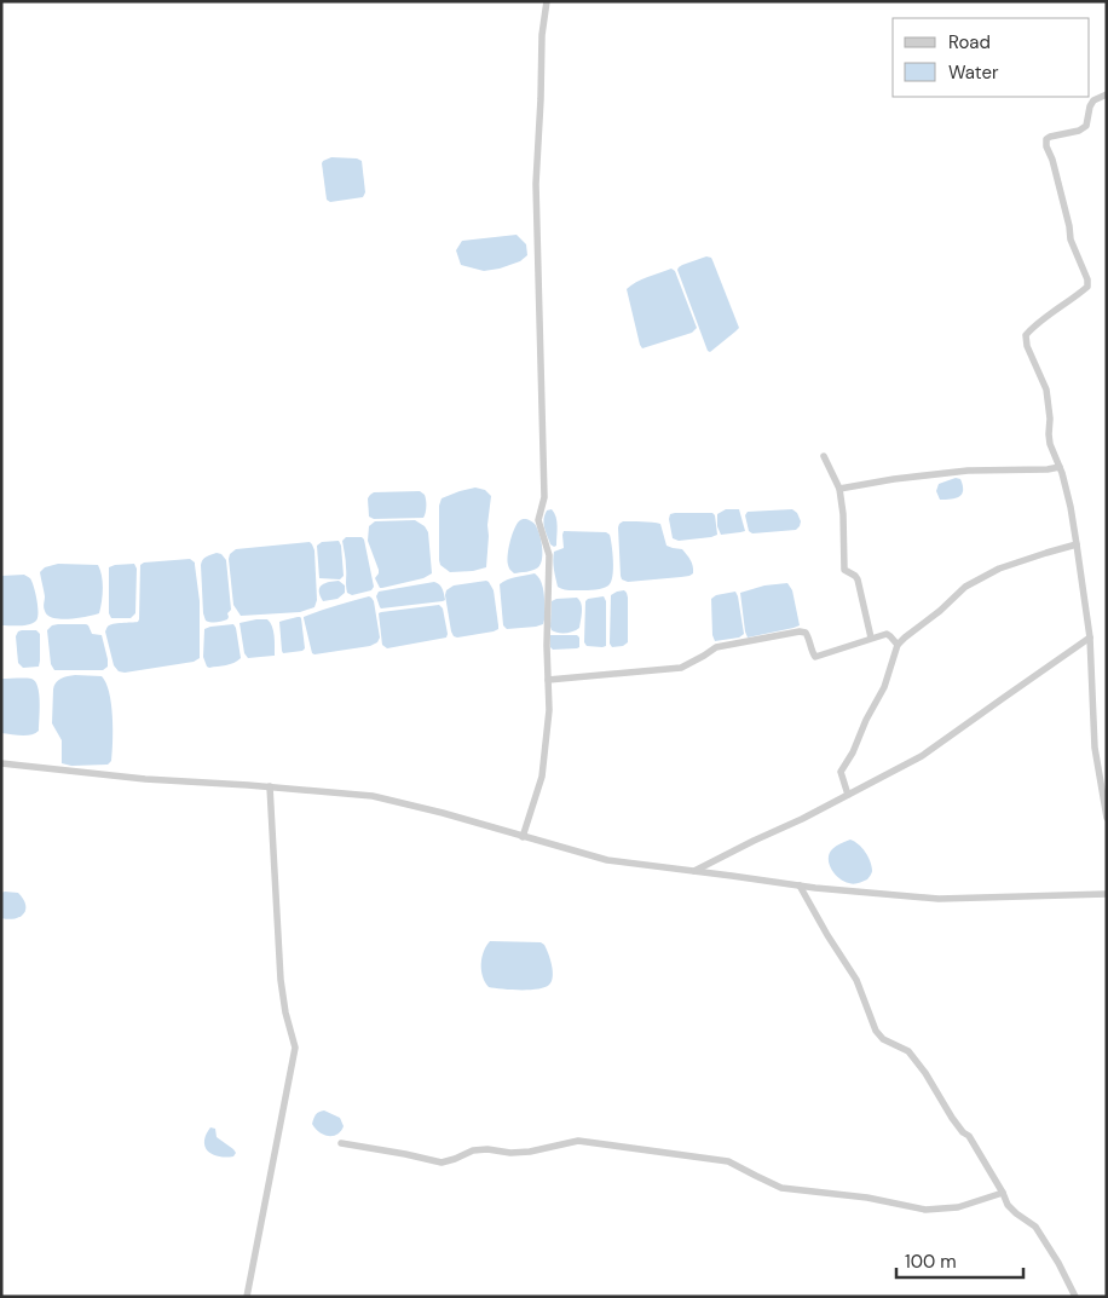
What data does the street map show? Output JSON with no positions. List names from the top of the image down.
{
  "legend": ["Road", "Water"],
  "scale_bar": "100 m"
}
